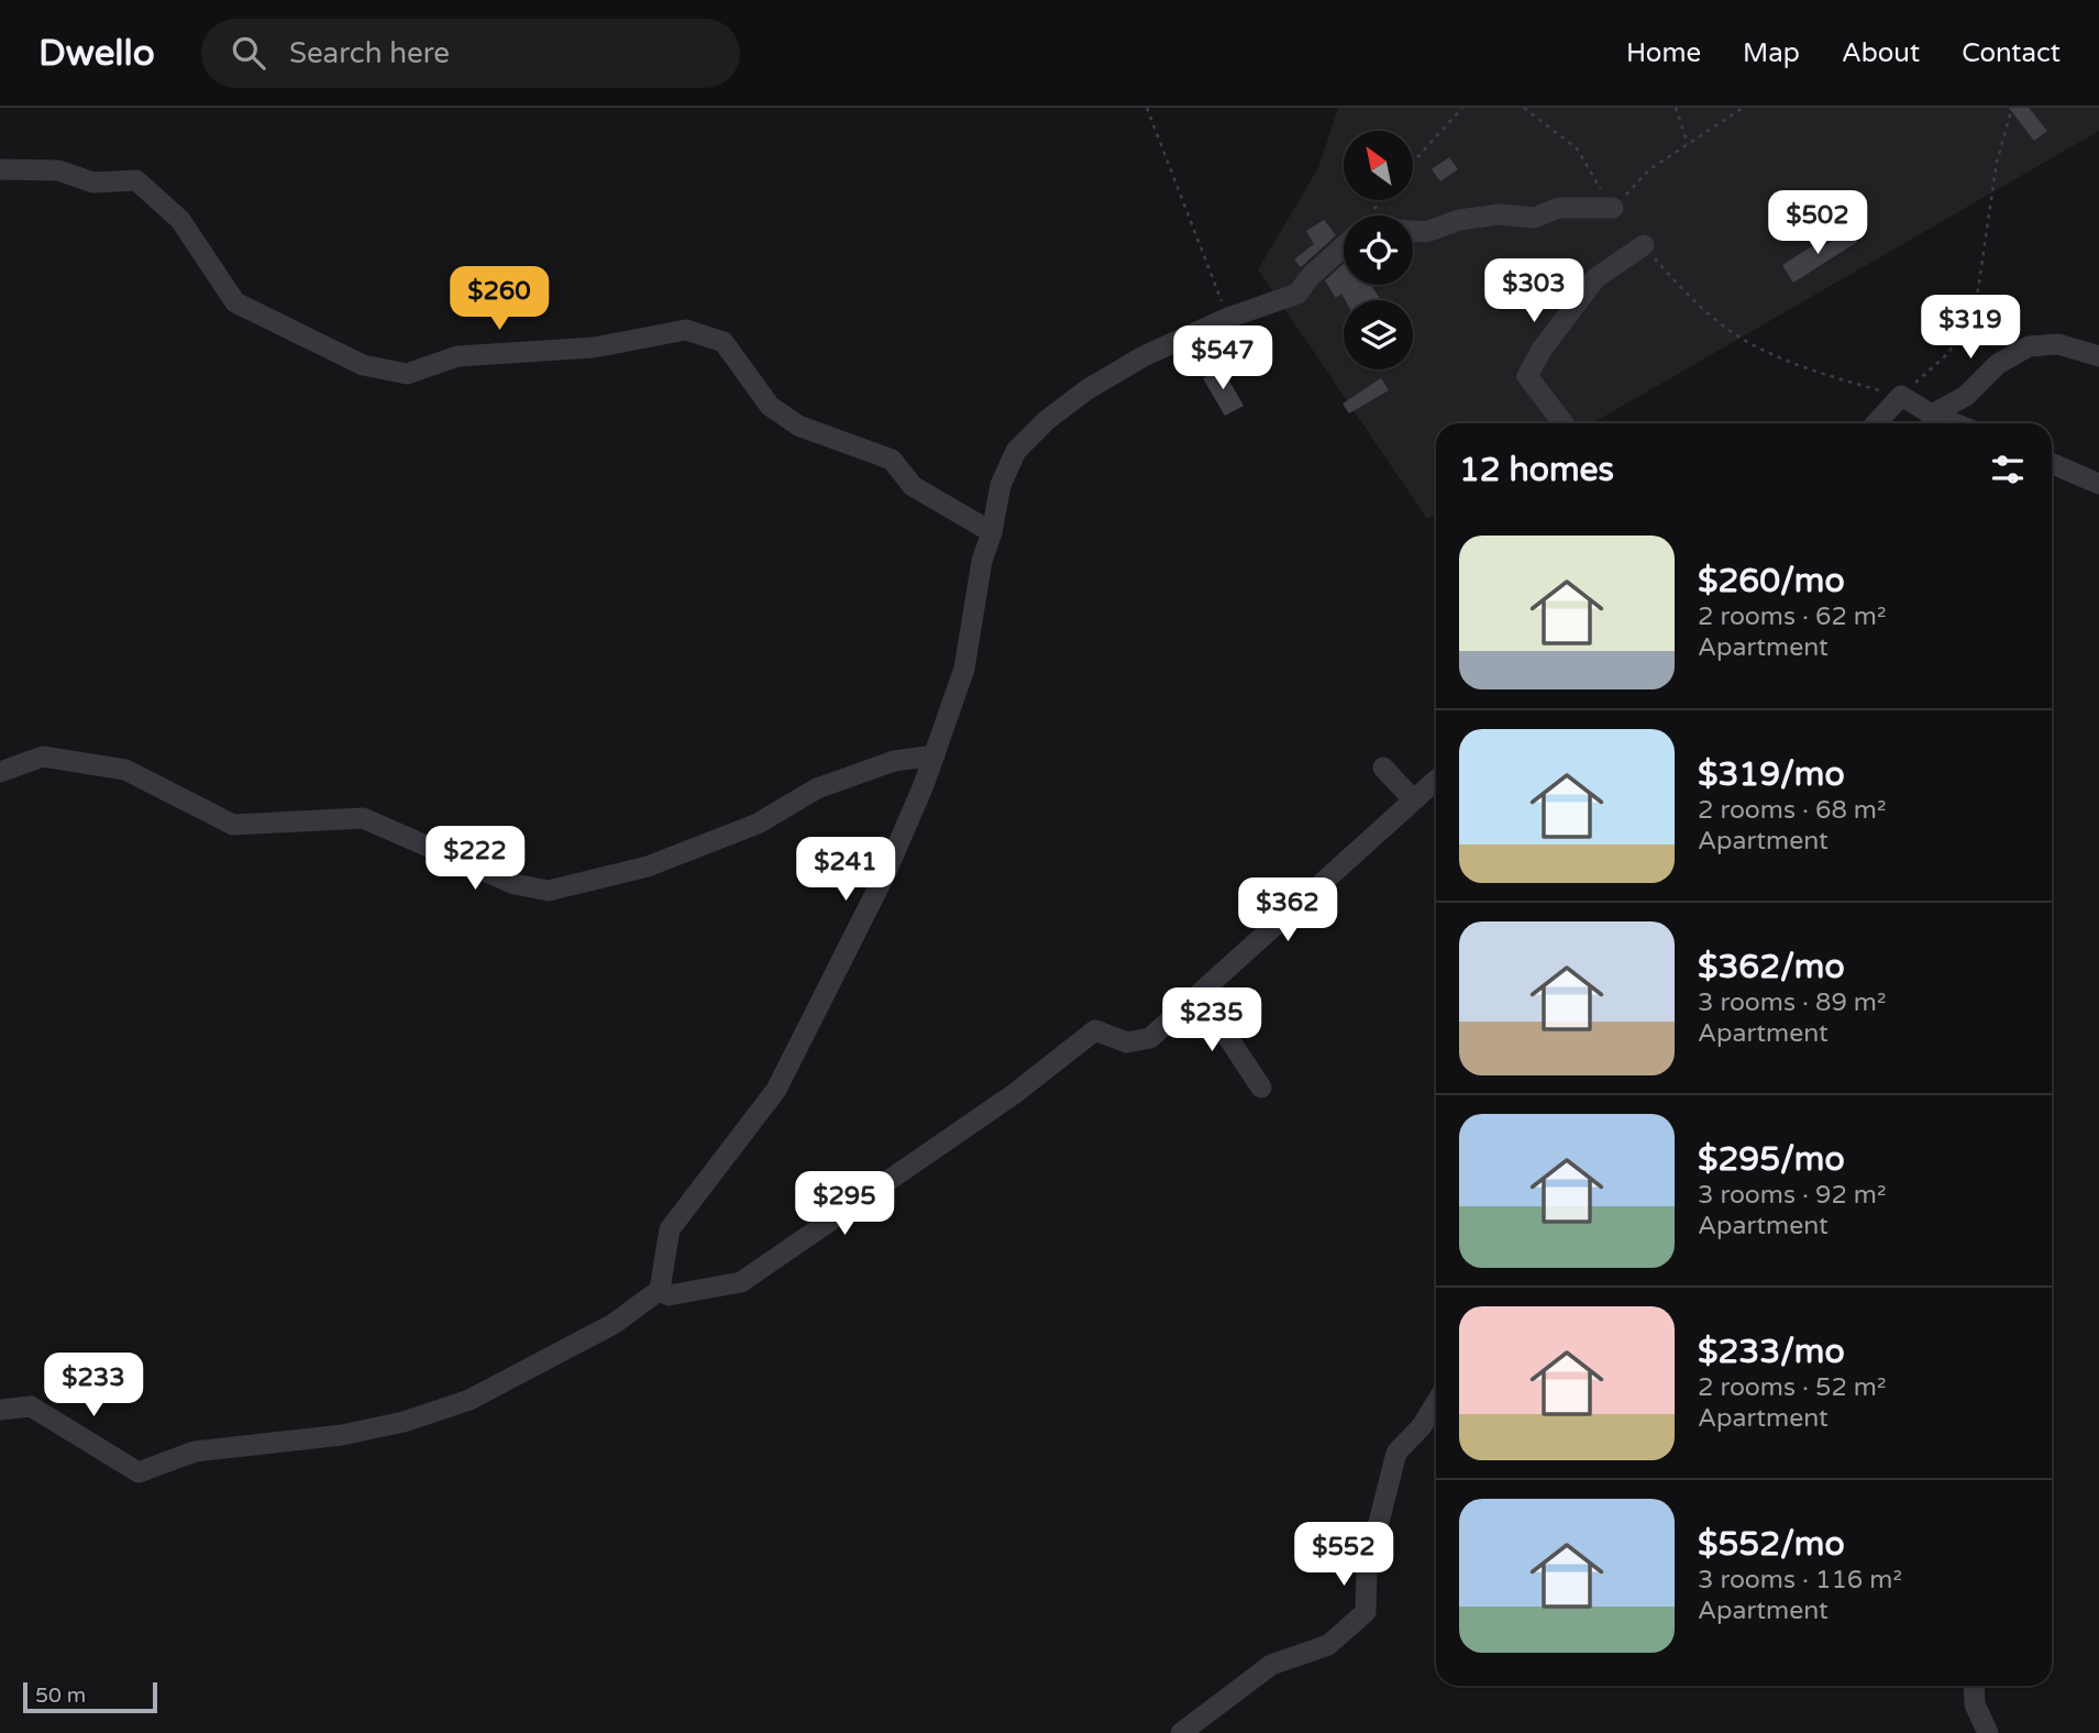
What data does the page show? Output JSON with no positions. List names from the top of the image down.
{
  "scale_bar": "50 m",
  "north": "top left",
  "page": {
    "header": "Dwello",
    "search": "Search here",
    "nav": [
      "Home",
      "Map",
      "About",
      "Contact"
    ],
    "price": [
      "$502",
      "$303",
      "$260",
      "$319",
      "$547",
      "$222",
      "$241",
      "$362",
      "$235",
      "$295",
      "$233",
      "$552"
    ],
    "heading": "12 homes",
    "list": [
      {
        "name": "$260/mo",
        "note": "2 rooms · 62 m² · Apartment"
      },
      {
        "name": "$319/mo",
        "note": "2 rooms · 68 m² · Apartment"
      },
      {
        "name": "$362/mo",
        "note": "3 rooms · 89 m² · Apartment"
      },
      {
        "name": "$295/mo",
        "note": "3 rooms · 92 m² · Apartment"
      },
      {
        "name": "$233/mo",
        "note": "2 rooms · 52 m² · Apartment"
      },
      {
        "name": "$552/mo",
        "note": "3 rooms · 116 m² · Apartment"
      }
    ],
    "scale": "50 m"
  }
}
